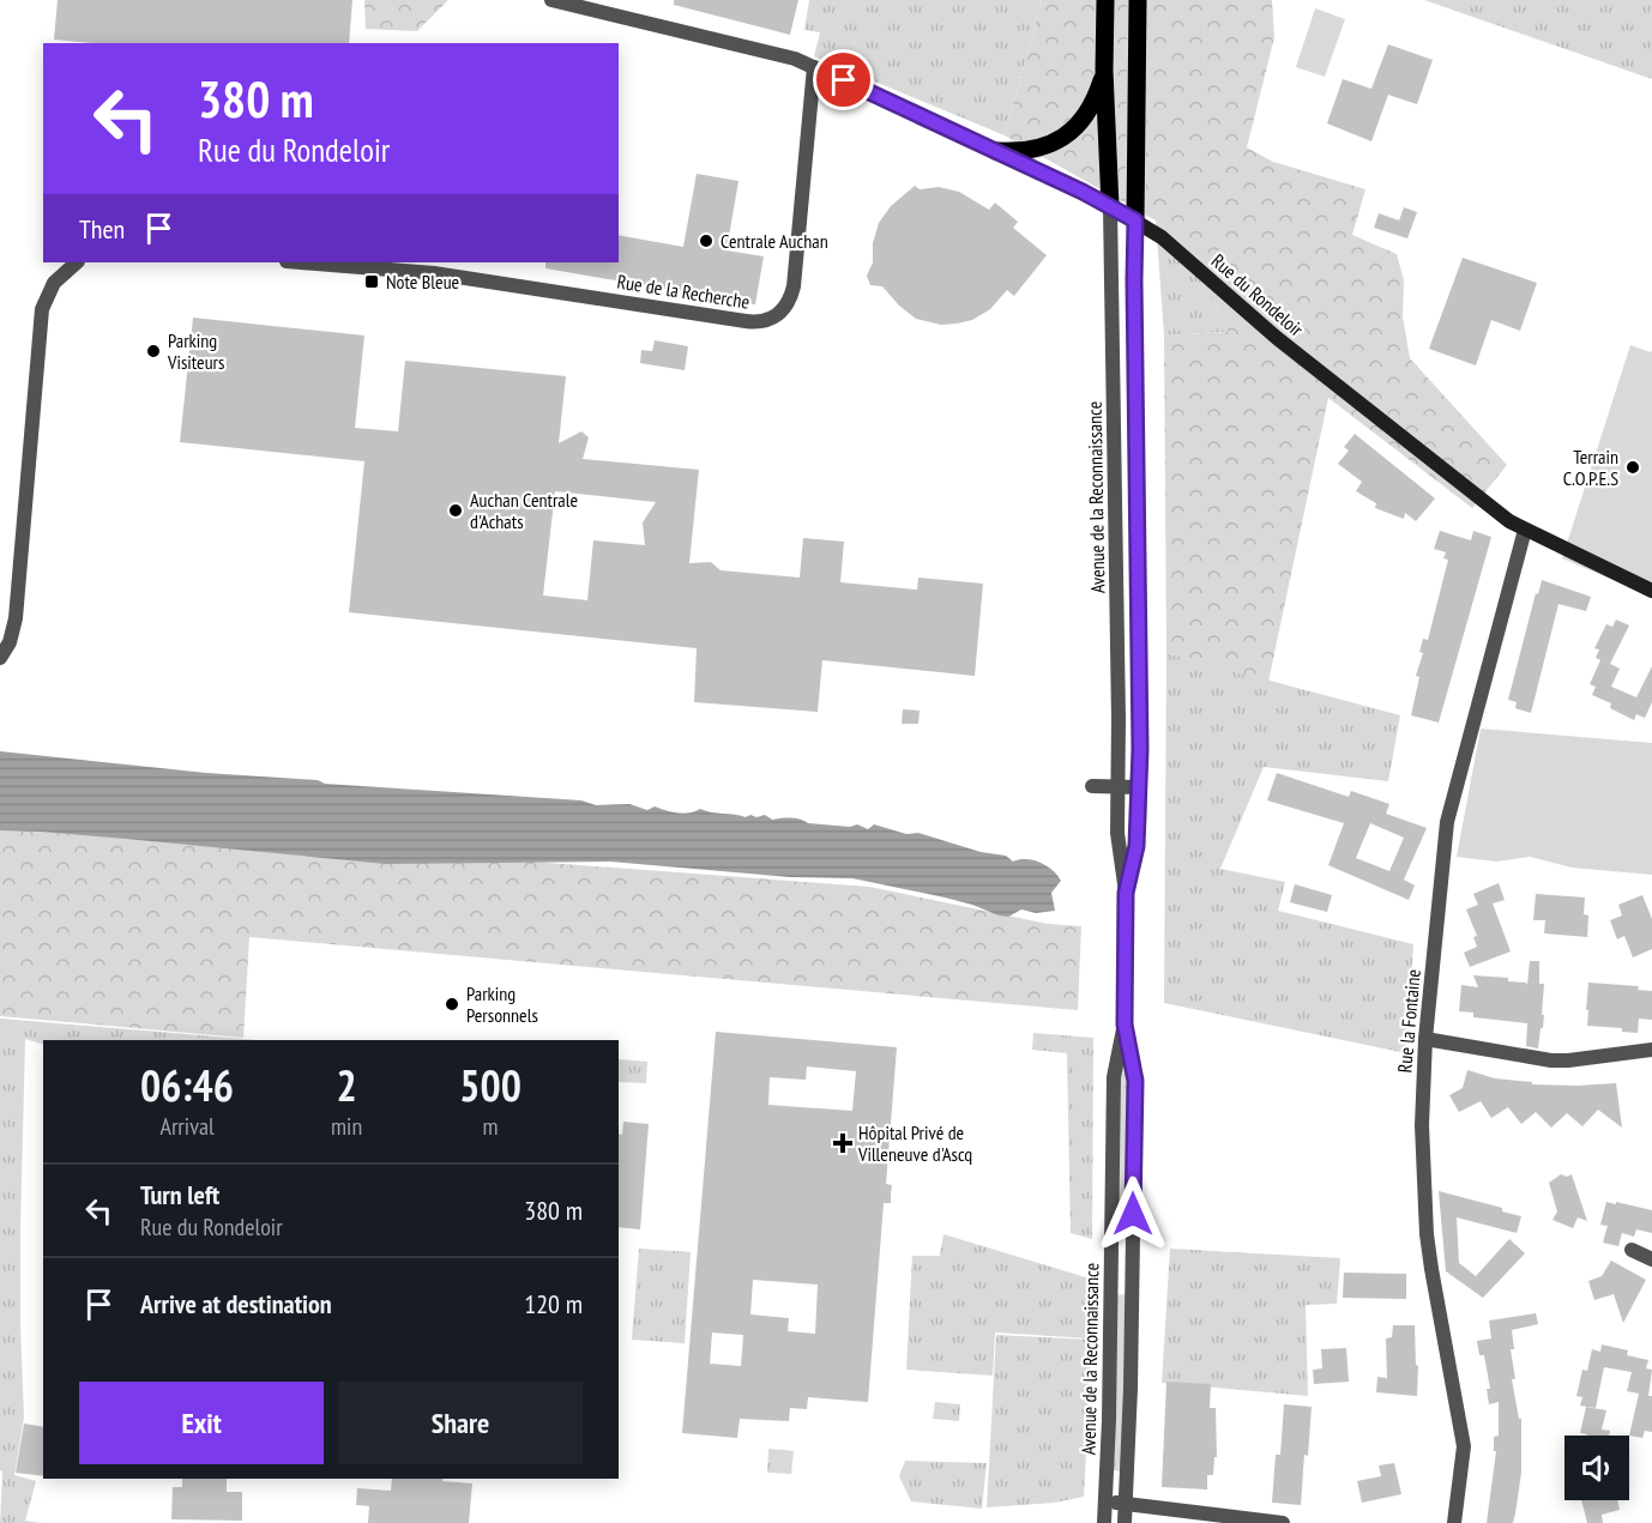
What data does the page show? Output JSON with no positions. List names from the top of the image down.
{
  "streets": {
    "street": [
      "Rue de la Recherche",
      "Rue du Rondeloir",
      "Avenue de la Reconnaissance",
      "Rue la Fontaine"
    ]
  },
  "crossings": [
    ["Rue de la Recherche", "Rue du Rondeloir"],
    ["Rue du Rondeloir", "Avenue de la Reconnaissance"],
    ["Rue du Rondeloir", "Rue la Fontaine"]
  ],
  "places": {
    "other": [
      "Centrale Auchan",
      "Parking Visiteurs",
      "Terrain C.O.P.E.S",
      "Auchan Centrale d'Achats",
      "Parking Personnels"
    ],
    "transit": ["Note Bleue"],
    "health": ["Hôpital Privé de Villeneuve d'Ascq"]
  },
  "page": {
    "turn": ["380 m", "Rue du Rondeloir"],
    "then": "Then",
    "eta": [
      "06:46",
      "Arrival",
      "2",
      "min",
      "500",
      "m"
    ],
    "list": [
      {
        "name": "Turn left",
        "note": "Rue du Rondeloir",
        "value": "380 m"
      },
      {
        "name": "Arrive at destination",
        "value": "120 m"
      }
    ],
    "buttons": ["Exit", "Share"]
  }
}
